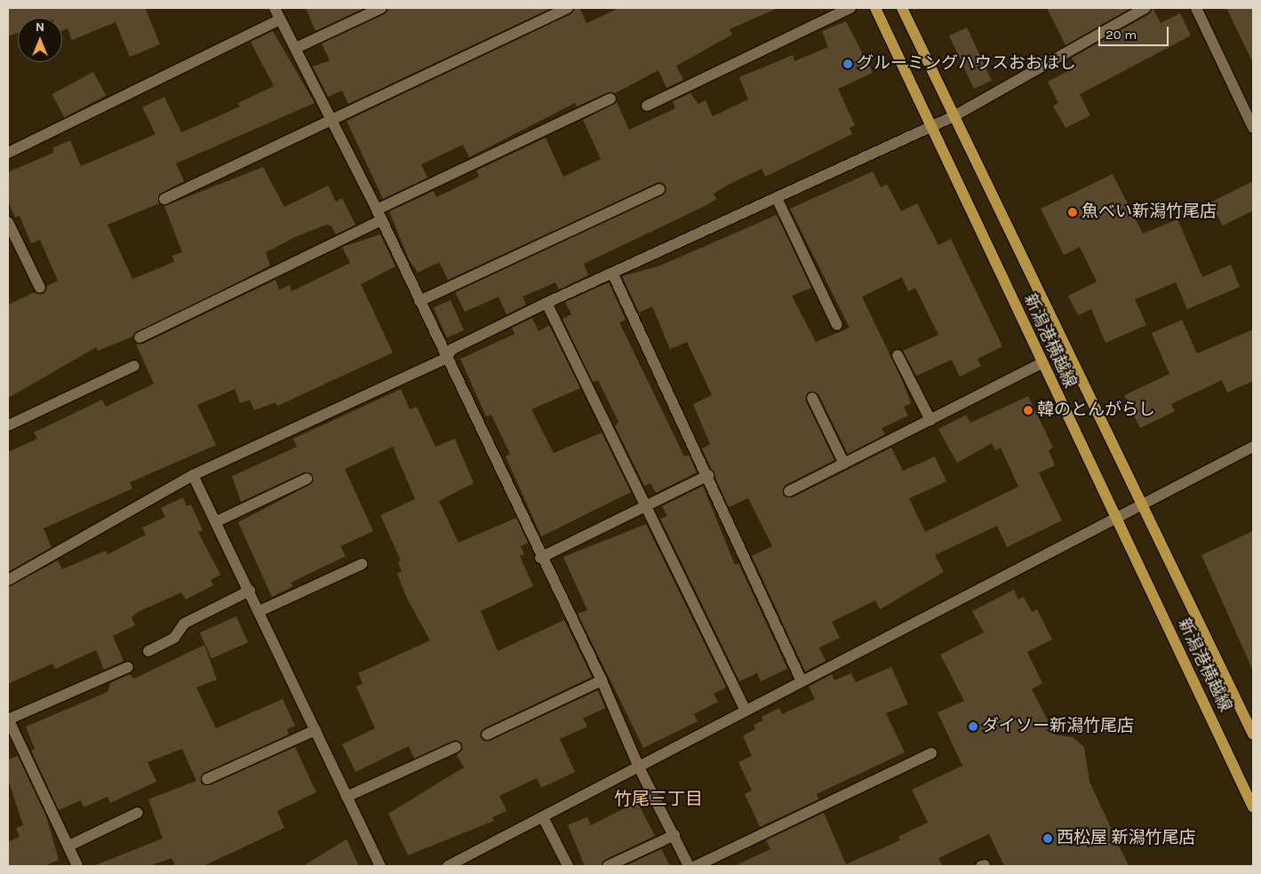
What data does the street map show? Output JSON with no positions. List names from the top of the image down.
{
  "streets": {
    "main road": ["新潟港横越線"]
  },
  "districts": ["竹尾三丁目"],
  "places": [
    "グルーミングハウスおおはし",
    "魚べい新潟竹尾店",
    "韓のとんがらし",
    "ダイソー新潟竹尾店",
    "西松屋 新潟竹尾店"
  ],
  "scale_bar": "20 m",
  "north": "top"
}
